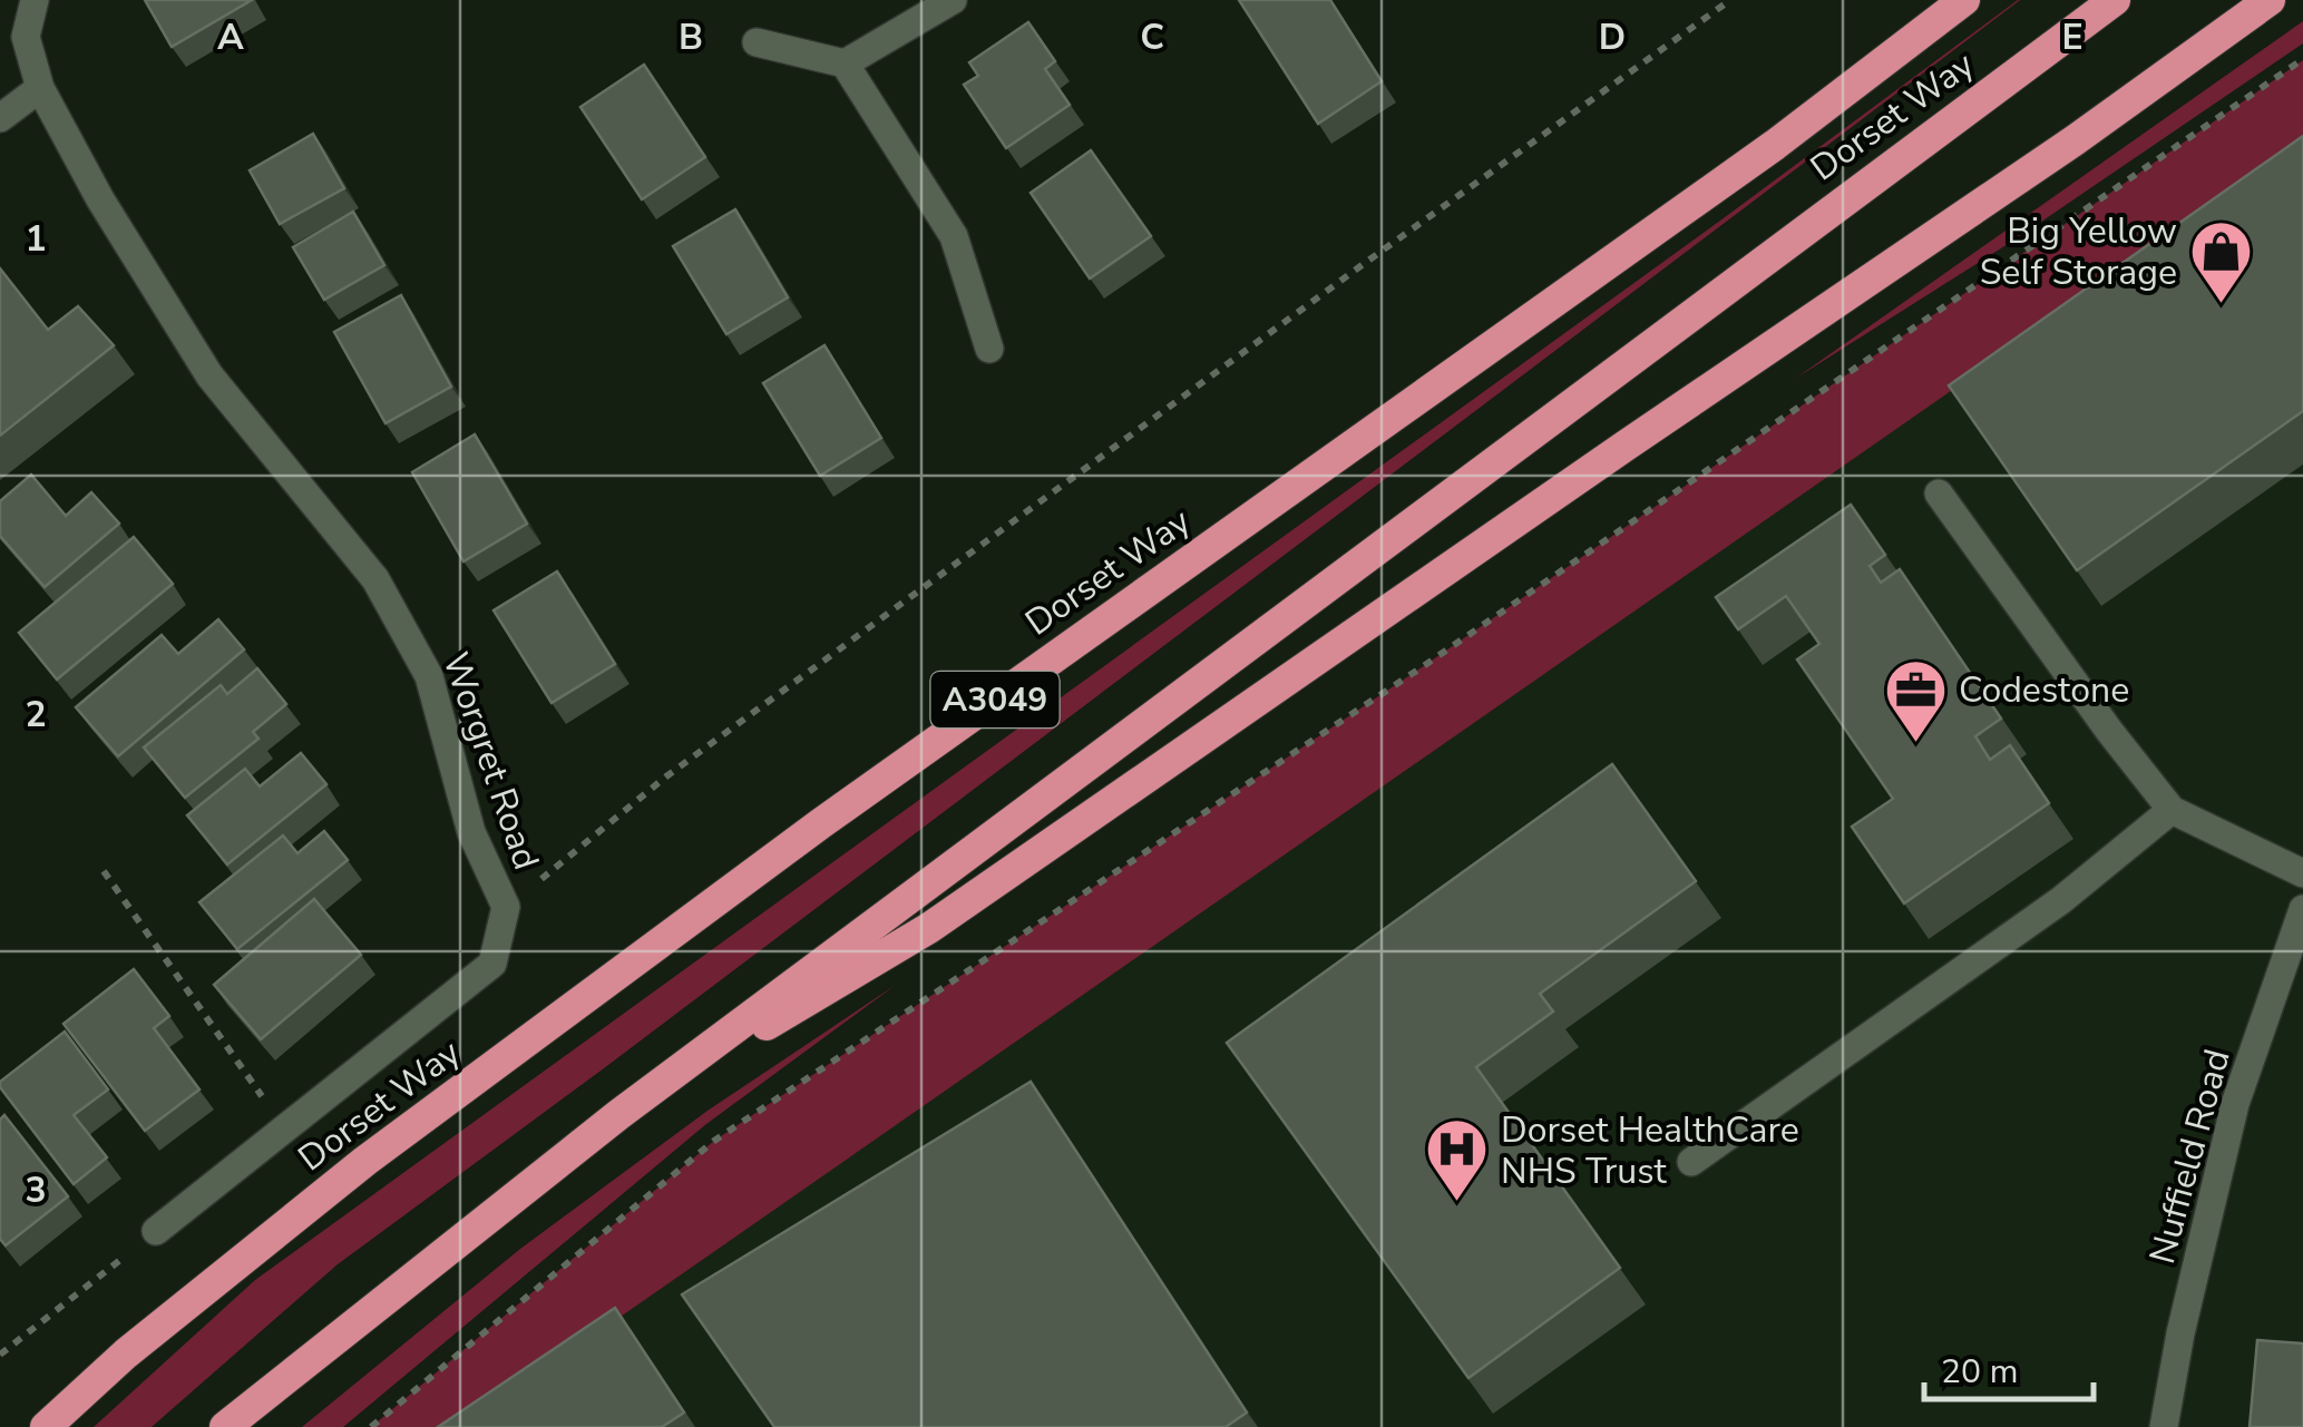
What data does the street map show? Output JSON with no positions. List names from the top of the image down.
{
  "streets": {
    "highway": ["Dorset Way", "A3049"],
    "street": ["Worgret Road", "Nuffield Road"]
  },
  "crossings": [
    ["Dorset Way", "A3049"]
  ],
  "places": {
    "shop": ["Big Yellow Self Storage"],
    "office": ["Codestone"],
    "hospital": ["Dorset HealthCare NHS Trust"]
  },
  "scale_bar": "20 m",
  "grid": {
    "columns": [
      "A",
      "B",
      "C",
      "D",
      "E"
    ],
    "rows": ["1", "2", "3"]
  }
}
